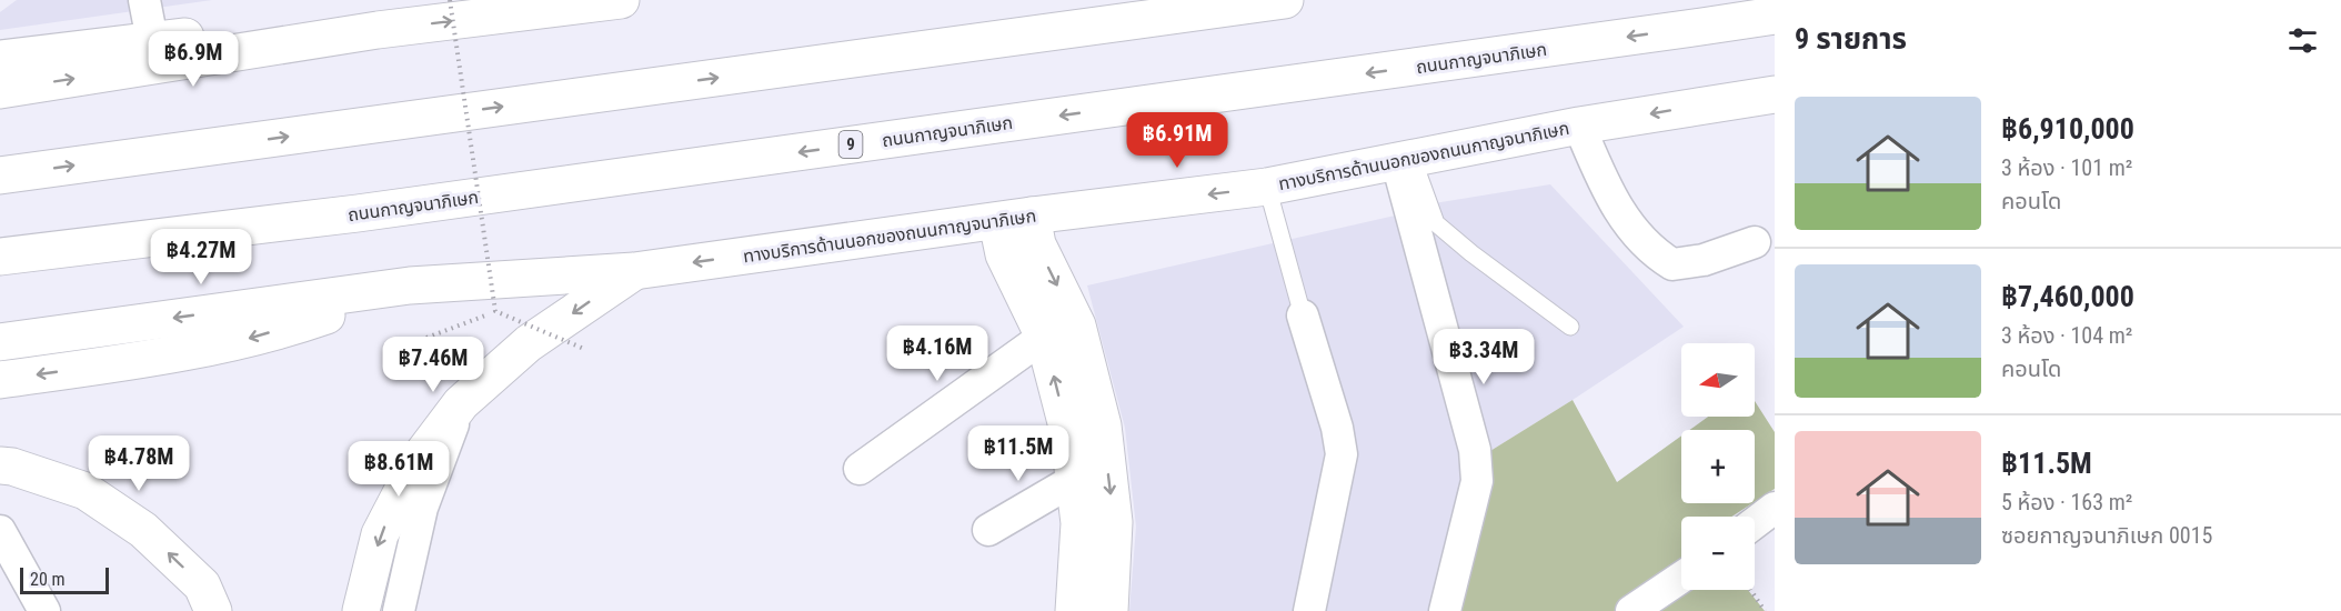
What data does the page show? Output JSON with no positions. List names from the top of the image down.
{
  "streets": {
    "main road": ["ถนนกาญจนาภิเษก", "9", "ทางบริการด้านนอกของถนนกาญจนาภิเษก"]
  },
  "scale_bar": "20 m",
  "north": "left",
  "page": {
    "heading": "9 รายการ",
    "price": [
      "฿6.9M",
      "฿6.91M",
      "฿4.27M",
      "฿4.16M",
      "฿3.34M",
      "฿7.46M",
      "฿11.5M",
      "฿4.78M",
      "฿8.61M"
    ],
    "list": [
      {
        "name": "฿6,910,000",
        "note": "3 ห้อง · 101 m² · คอนโด"
      },
      {
        "name": "฿7,460,000",
        "note": "3 ห้อง · 104 m² · คอนโด"
      },
      {
        "name": "฿11.5M",
        "note": "5 ห้อง · 163 m² · ซอยกาญจนาภิเษก 0015"
      }
    ],
    "map_buttons": ["+", "−"],
    "scale": "20 m"
  }
}
